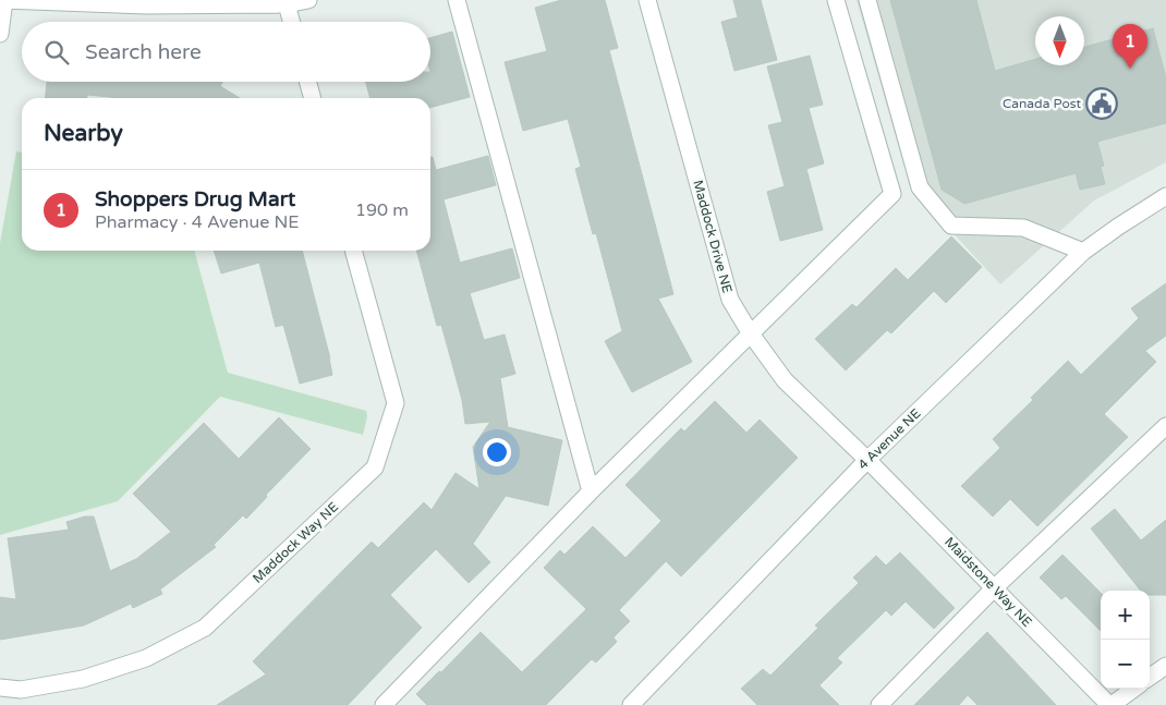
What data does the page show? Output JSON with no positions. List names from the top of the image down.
{
  "streets": {
    "street": [
      "Maddock Drive NE",
      "4 Avenue NE",
      "Maddock Way NE",
      "Maidstone Way NE"
    ]
  },
  "crossings": [
    ["Maddock Drive NE", "4 Avenue NE"],
    ["Maddock Drive NE", "Maidstone Way NE"],
    ["4 Avenue NE", "Maidstone Way NE"]
  ],
  "places": {
    "public building": ["Canada Post"]
  },
  "north": "bottom",
  "page": {
    "search": "Search here",
    "pins": "1",
    "heading": "Nearby",
    "list": [
      {
        "mark": "1",
        "name": "Shoppers Drug Mart",
        "note": "Pharmacy · 4 Avenue NE",
        "value": "190 m"
      }
    ],
    "map_buttons": ["+", "−"]
  }
}
